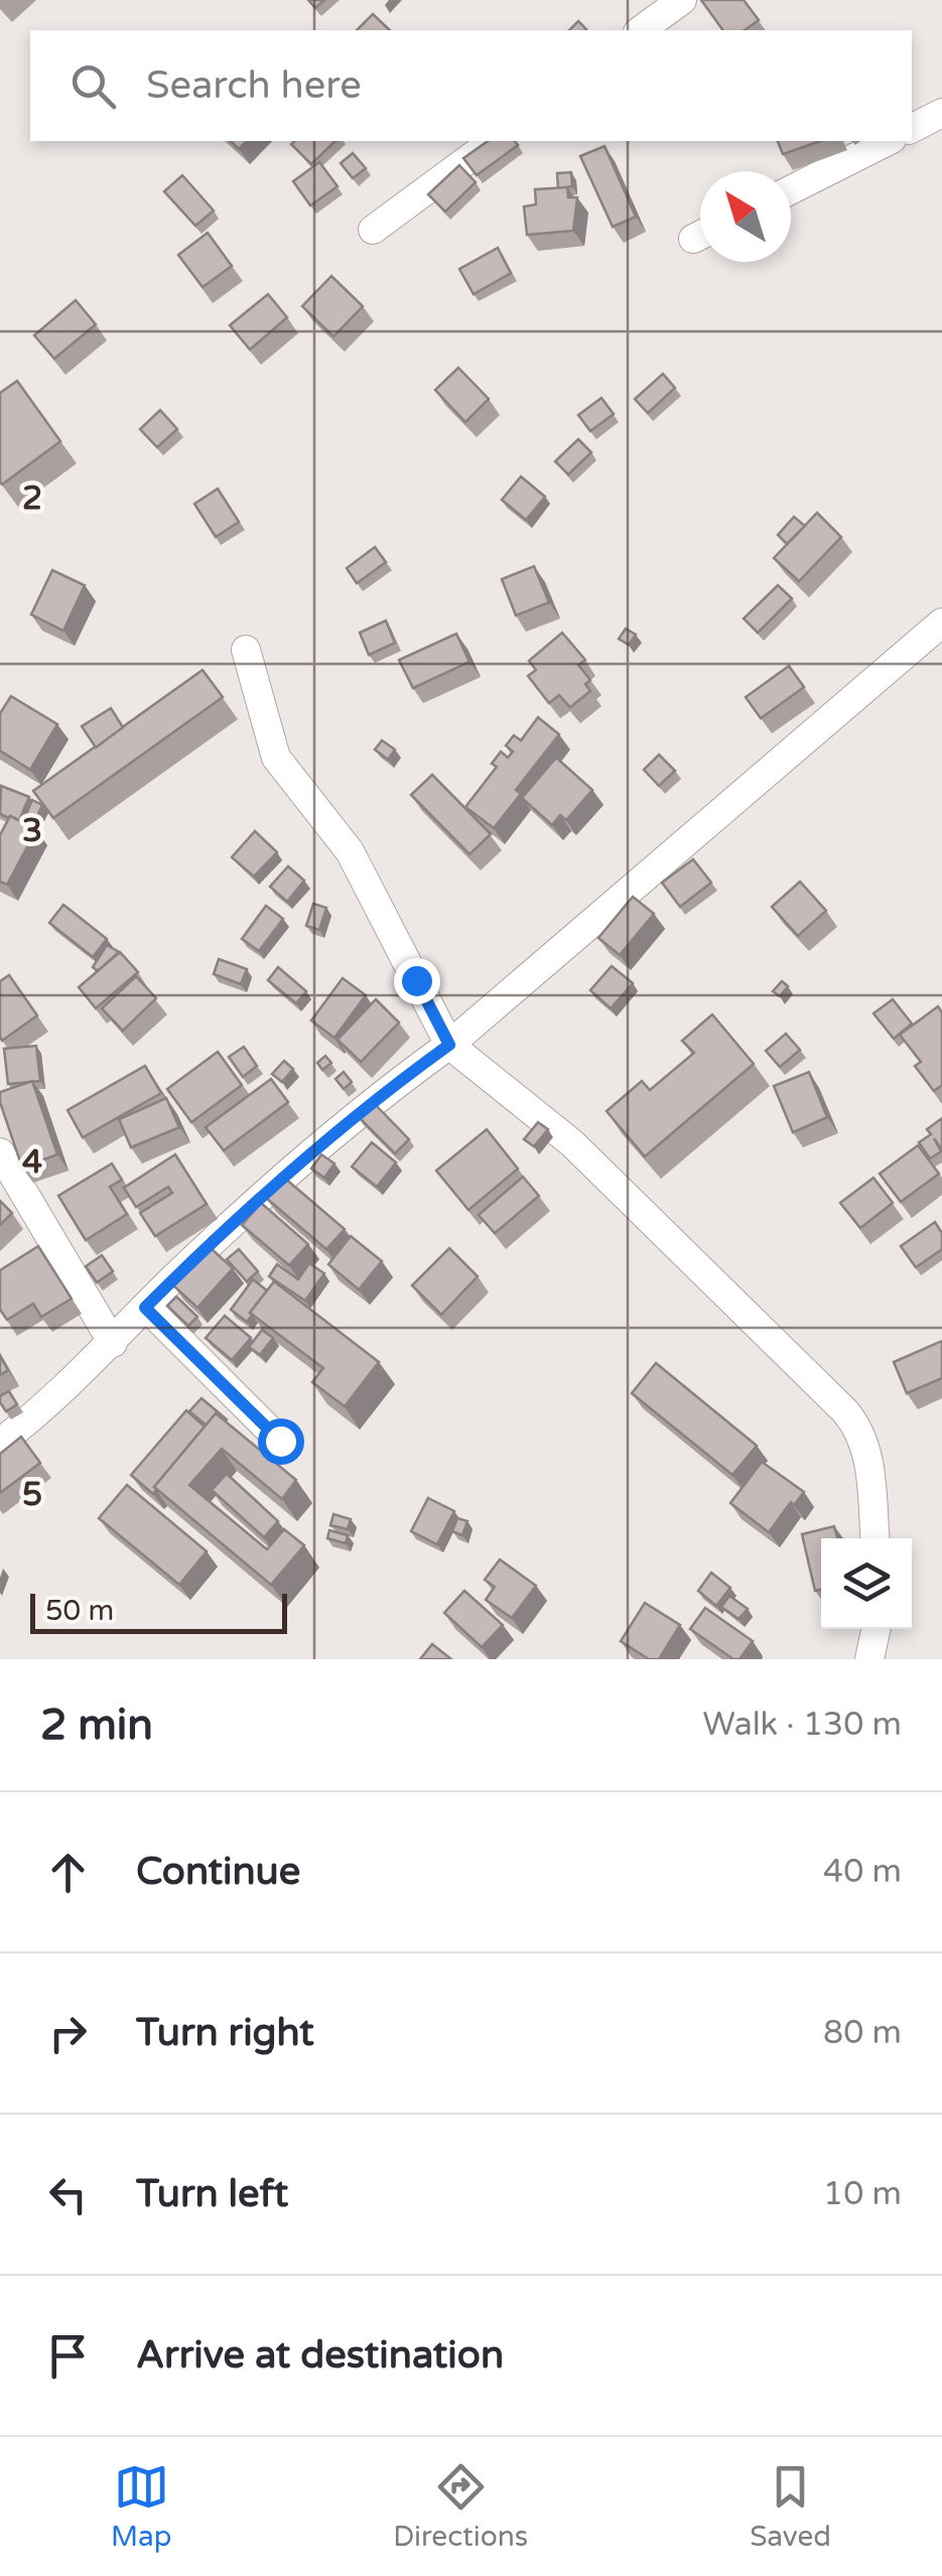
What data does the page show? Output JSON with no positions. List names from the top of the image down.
{
  "scale_bar": "50 m",
  "north": "top left",
  "page": {
    "search": "Search here",
    "scale": "50 m",
    "heading": ["2 min", "Walk · 130 m"],
    "list": [
      ["Continue", "40 m"],
      ["Turn right", "80 m"],
      ["Turn left", "10 m"],
      "Arrive at destination"
    ],
    "nav": ["Map", "Directions", "Saved"]
  },
  "grid": {
    "rows": [
      "2",
      "3",
      "4",
      "5"
    ]
  }
}
